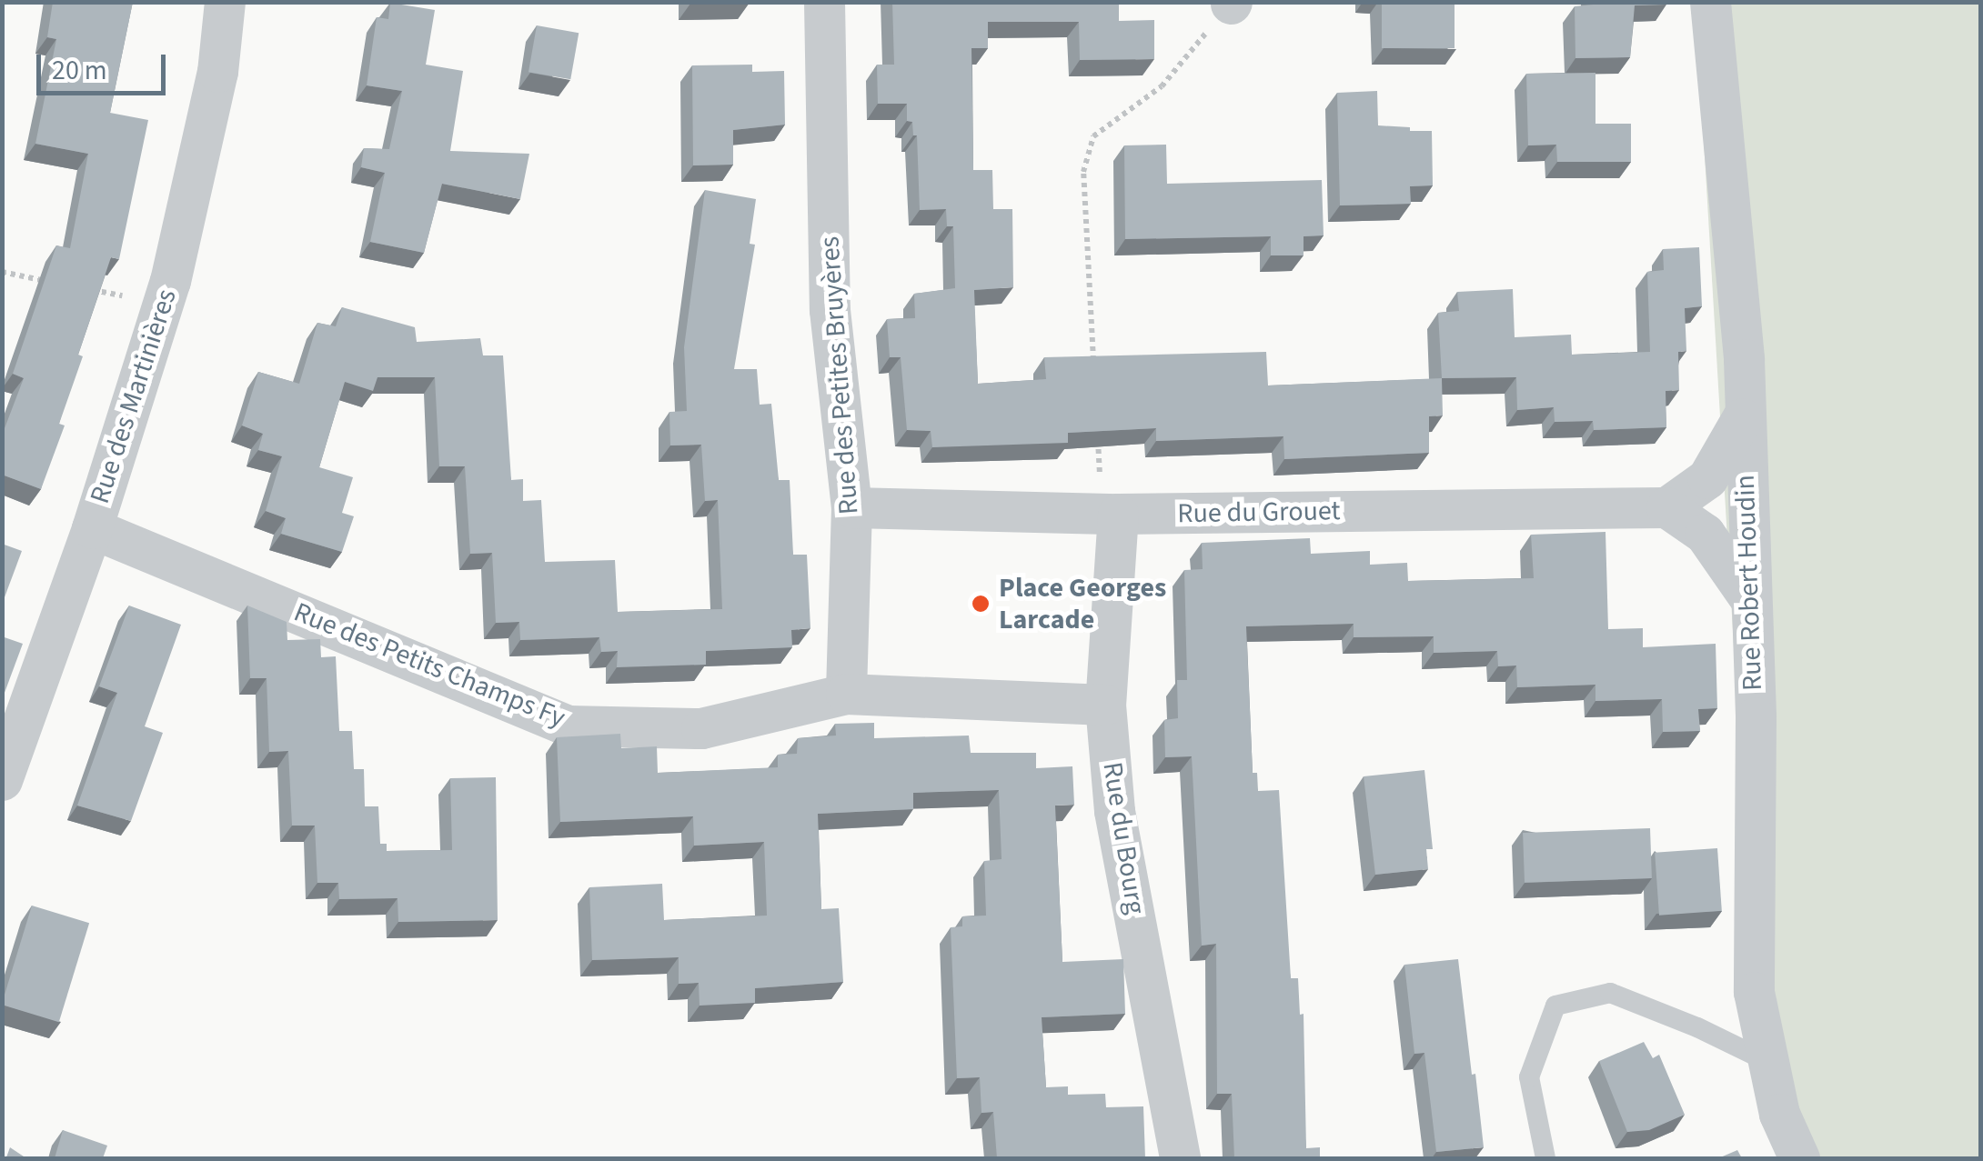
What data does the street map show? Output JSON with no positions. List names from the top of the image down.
{
  "streets": {
    "street": [
      "Rue des Petites Bruyères",
      "Rue des Martinières",
      "Rue du Grouet",
      "Rue Robert Houdin",
      "Rue des Petits Champs Fy",
      "Rue du Bourg"
    ]
  },
  "crossings": [
    ["Rue des Petites Bruyères", "Rue du Grouet"],
    ["Rue des Petites Bruyères", "Rue des Petits Champs Fy"],
    ["Rue des Martinières", "Rue des Petits Champs Fy"],
    ["Rue du Grouet", "Rue du Bourg"],
    ["Rue des Petits Champs Fy", "Rue du Bourg"]
  ],
  "places": ["Place Georges Larcade"],
  "scale_bar": "20 m"
}
